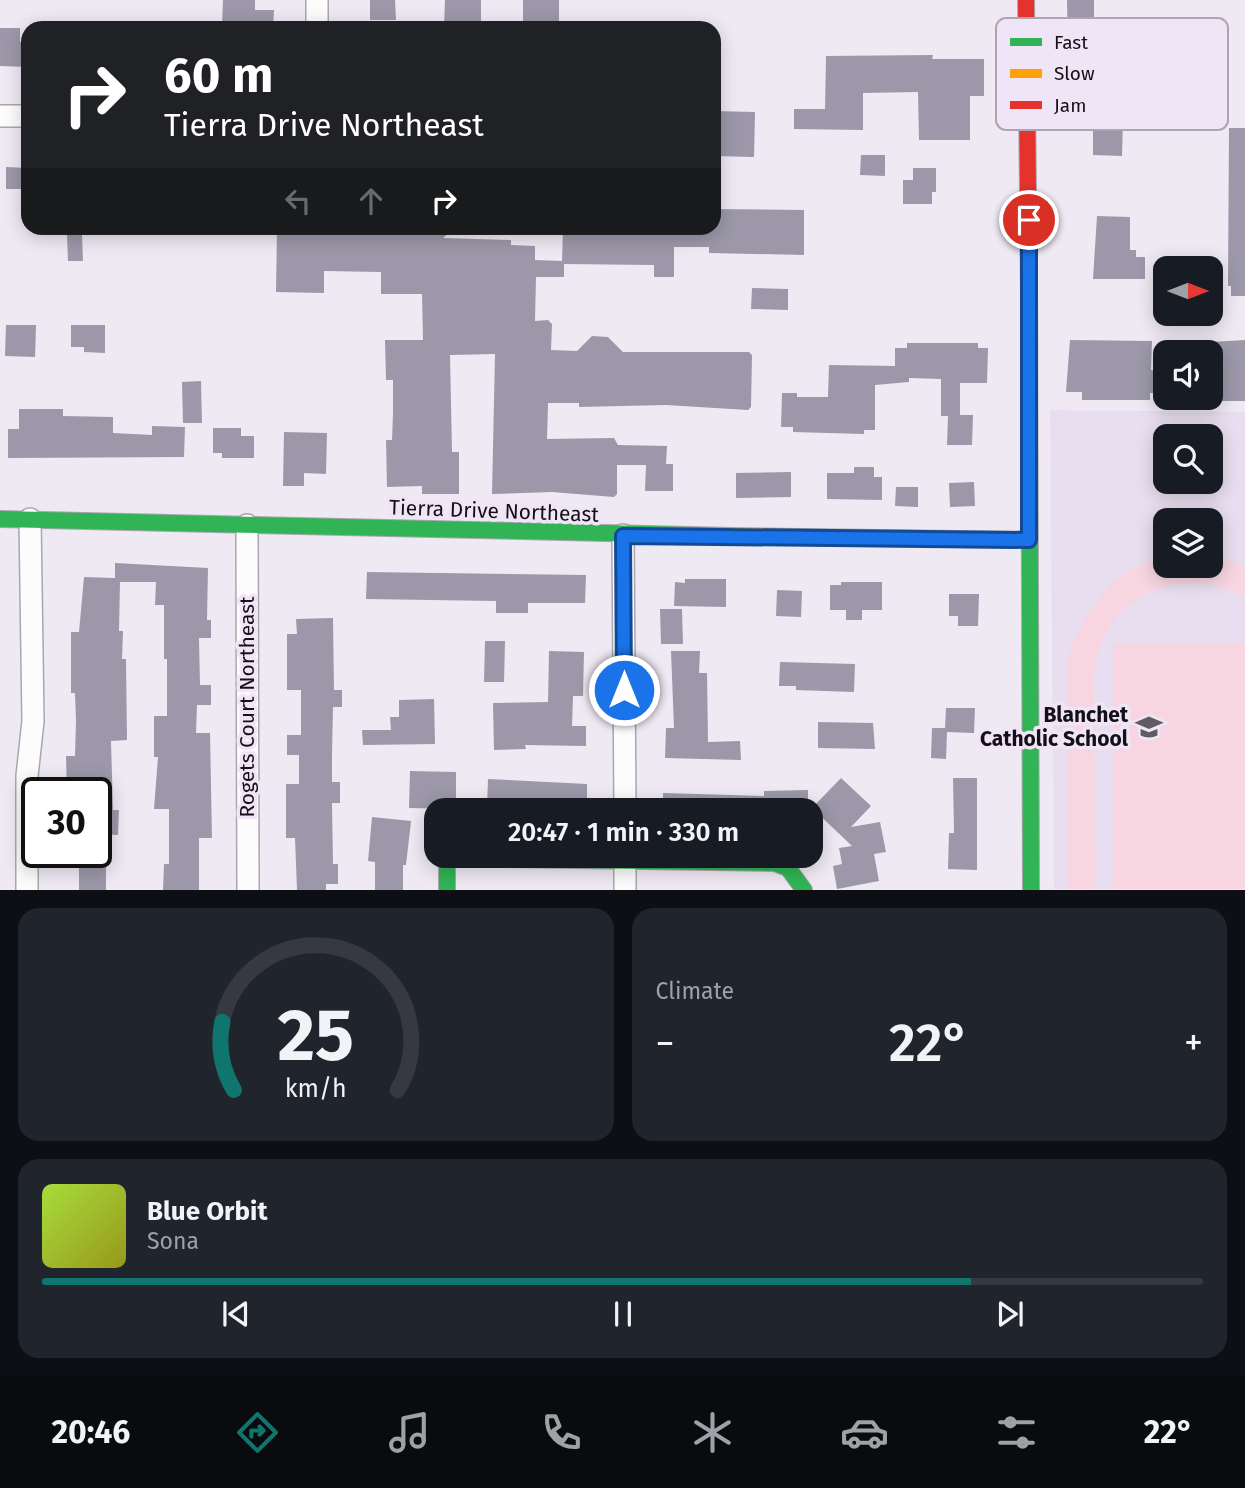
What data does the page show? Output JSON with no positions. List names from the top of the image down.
{
  "streets": {
    "street": ["Tierra Drive Northeast", "Rogets Court Northeast"]
  },
  "crossings": [
    ["Tierra Drive Northeast", "Rogets Court Northeast"]
  ],
  "places": {
    "school or university": ["Blanchet Catholic School"]
  },
  "legend": ["Fast", "Slow", "Jam"],
  "north": "right",
  "page": {
    "turn": ["60 m", "Tierra Drive Northeast"],
    "limit": "30",
    "trip": "20:47 · 1 min · 330 m",
    "tile": "Climate",
    "heat": ["−", "22°", "+"],
    "song": ["Blue Orbit", "Sona"],
    "tabs": ["20:46", "22°"],
    "gauge": ["25", "km/h"]
  }
}
